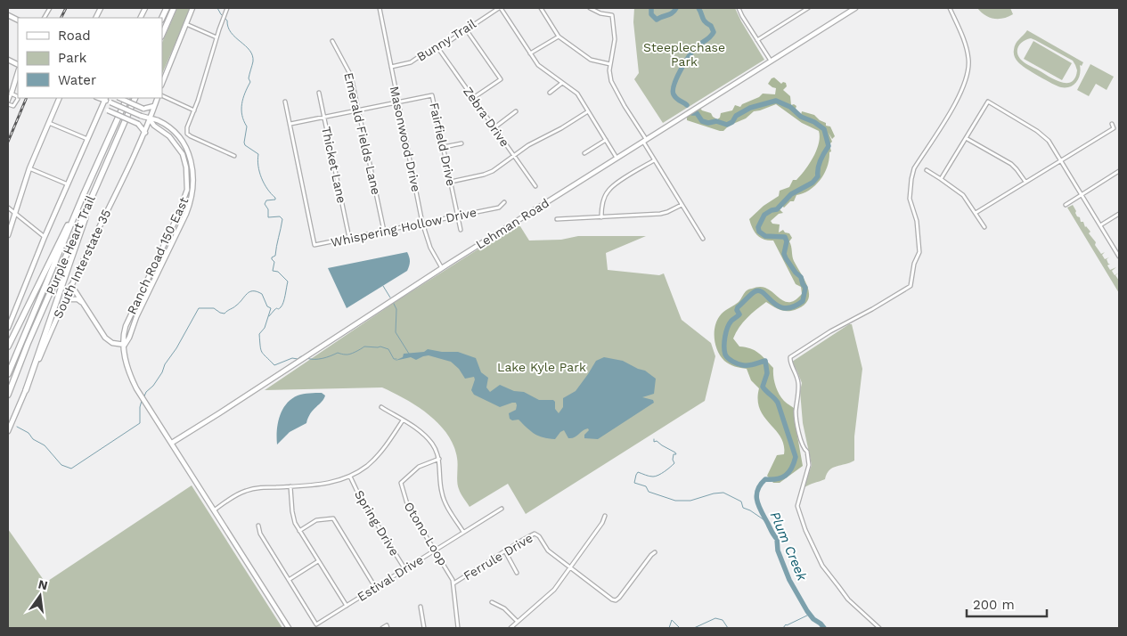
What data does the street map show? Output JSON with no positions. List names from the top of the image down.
{
  "streets": {
    "highway": ["Purple Heart Trail"],
    "main road": ["Lehman Road", "Ranch Road 150 East", "South Interstate 35"],
    "street": [
      "Bunny Trail",
      "Zebra Drive",
      "Emerald Fields Lane",
      "Masonwood Drive",
      "Fairfield Drive",
      "Thicket Lane",
      "Whispering Hollow Drive",
      "Spring Drive",
      "Otono Loop",
      "Ferrule Drive",
      "Estival Drive"
    ]
  },
  "crossings": [
    ["Bunny Trail", "Zebra Drive"],
    ["Bunny Trail", "Masonwood Drive"],
    ["Emerald Fields Lane", "Fairfield Drive"],
    ["Emerald Fields Lane", "Whispering Hollow Drive"],
    ["Masonwood Drive", "Fairfield Drive"],
    ["Masonwood Drive", "Lehman Road"],
    ["Masonwood Drive", "Whispering Hollow Drive"],
    ["Fairfield Drive", "Thicket Lane"],
    ["Fairfield Drive", "Whispering Hollow Drive"],
    ["Thicket Lane", "Whispering Hollow Drive"],
    ["Lehman Road", "Ranch Road 150 East"],
    ["Ranch Road 150 East", "South Interstate 35"],
    ["Spring Drive", "Estival Drive"],
    ["Otono Loop", "Ferrule Drive"],
    ["Otono Loop", "Estival Drive"]
  ],
  "water": ["Plum Creek"],
  "parks": ["Steeplechase Park", "Lake Kyle Park"],
  "legend": ["Road", "Park", "Water"],
  "scale_bar": "200 m",
  "north": "top"
}
